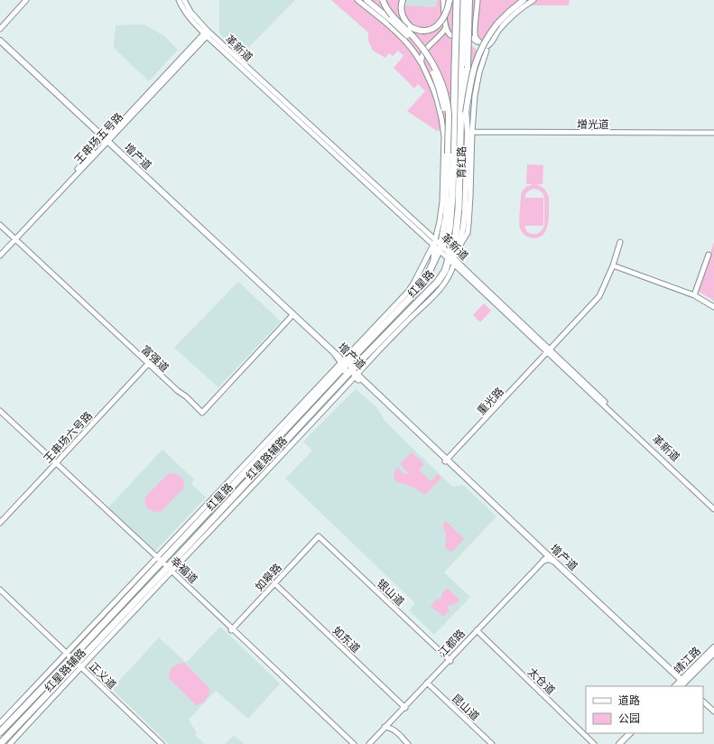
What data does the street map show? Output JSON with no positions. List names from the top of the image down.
{
  "streets": {
    "highway": ["育红路", "红星路"],
    "main road": ["增产道", "靖江路"],
    "street": [
      "革新道",
      "增光道",
      "王串场五号路",
      "富强道",
      "重光路",
      "王串场六号路",
      "红星路辅路",
      "幸福道",
      "如皋路",
      "银山道",
      "如东道",
      "江都路",
      "正义道",
      "太仓道",
      "昆山道"
    ]
  },
  "crossings": [
    ["革新道", "王串场五号路"],
    ["革新道", "育红路"],
    ["革新道", "红星路"],
    ["革新道", "重光路"],
    ["革新道", "红星路辅路"],
    ["增光道", "育红路"],
    ["王串场五号路", "增产道"],
    ["王串场五号路", "富强道"],
    ["增产道", "红星路"],
    ["增产道", "富强道"],
    ["增产道", "重光路"],
    ["增产道", "红星路辅路"],
    ["增产道", "江都路"],
    ["增产道", "靖江路"],
    ["育红路", "红星路"],
    ["育红路", "红星路辅路"],
    ["红星路", "红星路辅路"],
    ["红星路", "幸福道"],
    ["红星路", "正义道"],
    ["富强道", "王串场六号路"],
    ["王串场六号路", "幸福道"],
    ["红星路辅路", "幸福道"],
    ["红星路辅路", "正义道"],
    ["幸福道", "如皋路"],
    ["如皋路", "银山道"],
    ["如皋路", "如东道"],
    ["银山道", "江都路"],
    ["如东道", "江都路"],
    ["江都路", "太仓道"],
    ["江都路", "昆山道"]
  ],
  "legend": ["道路", "公园"]
}
